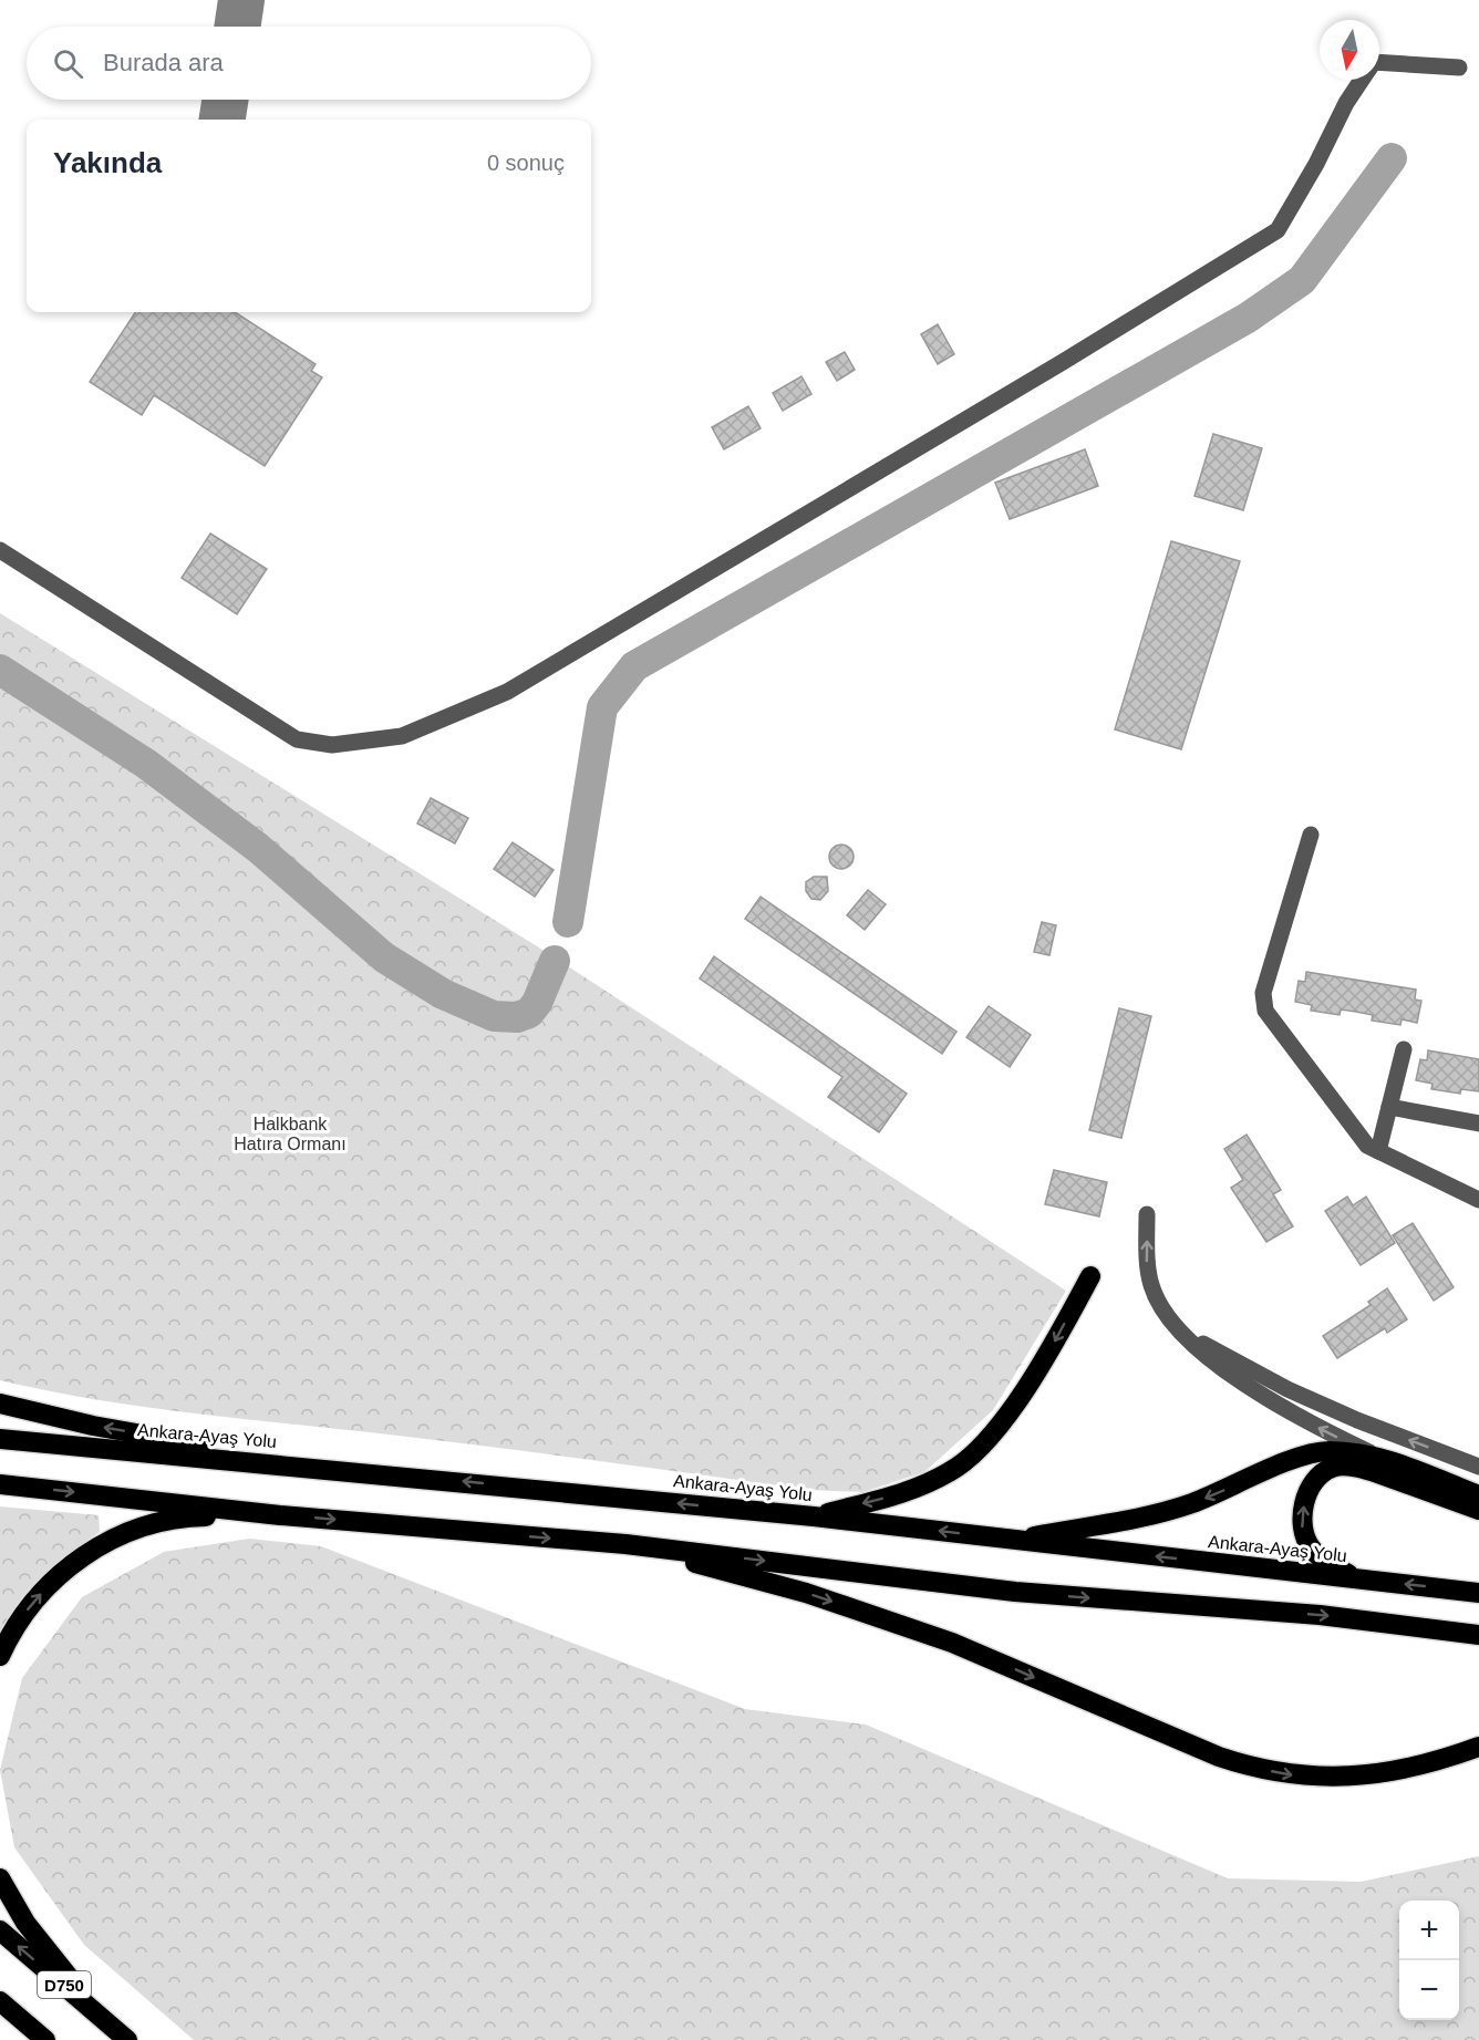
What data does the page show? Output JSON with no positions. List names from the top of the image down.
{
  "streets": {
    "highway": ["Ankara-Ayaş Yolu", "D750"]
  },
  "parks": ["Halkbank Hatıra Ormanı"],
  "north": "bottom",
  "page": {
    "search": "Burada ara",
    "heading": ["Yakında", "0 sonuç"],
    "map_buttons": ["+", "−"]
  }
}
